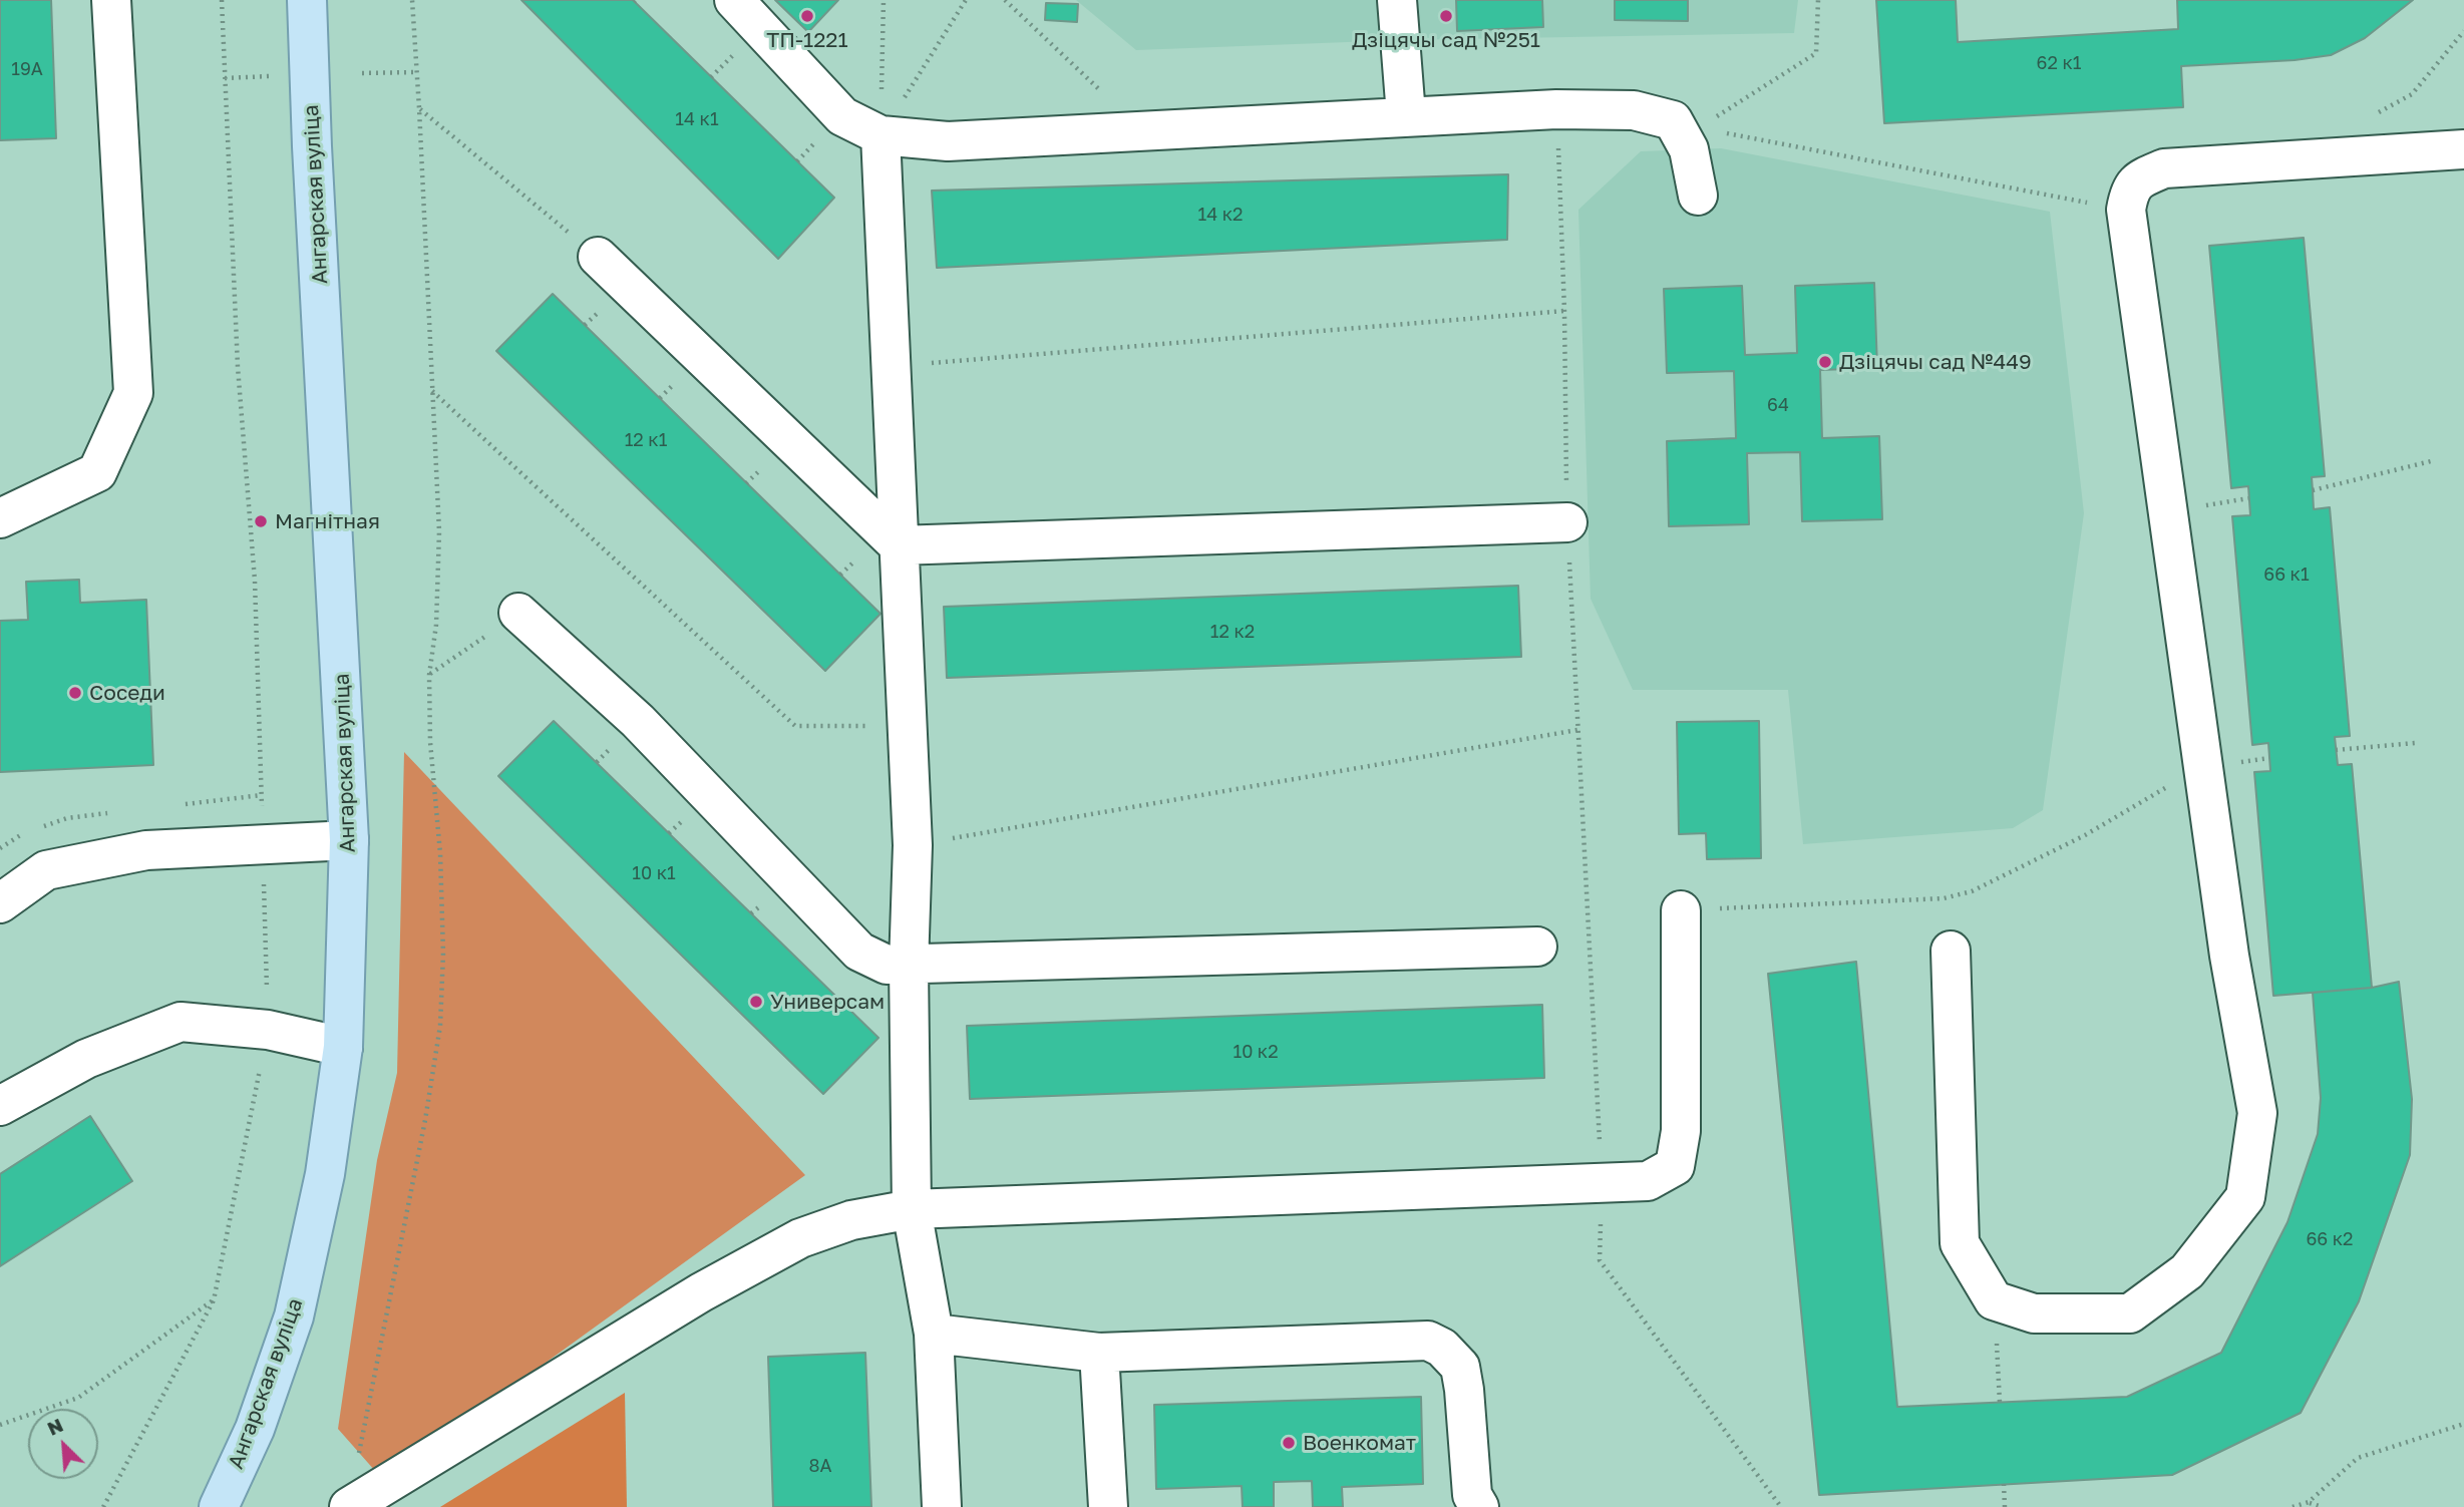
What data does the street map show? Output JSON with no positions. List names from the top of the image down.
{
  "streets": {
    "main road": ["Ангарская вуліца"]
  },
  "places": [
    "ТП-1221",
    "Дзіцячы сад №251",
    "Дзіцячы сад №449",
    "Магнітная",
    "Соседи",
    "Универсам",
    "Военкомат"
  ],
  "house_numbers": [
    "62 к1",
    "19А",
    "14 к1",
    "14 к2",
    "64",
    "12 к1",
    "66 к1",
    "12 к2",
    "10 к1",
    "10 к2",
    "66 к2",
    "8А"
  ],
  "north": "top left"
}
